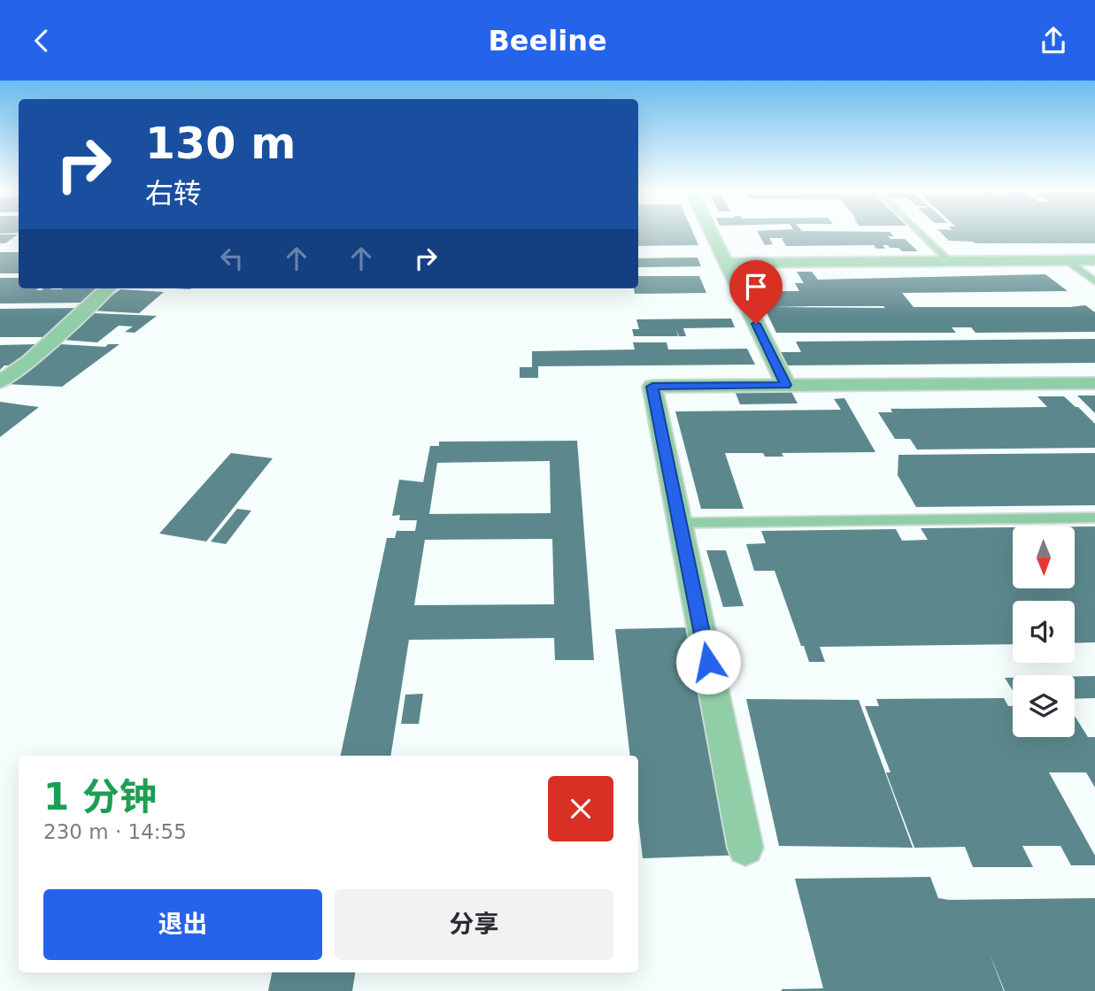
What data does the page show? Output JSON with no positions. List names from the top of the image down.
{
  "north": "bottom",
  "page": {
    "header": "Beeline",
    "turn": ["130 m", "右转"],
    "heading": ["1 分钟", "230 m · 14:55"],
    "buttons": ["退出", "分享"]
  }
}
